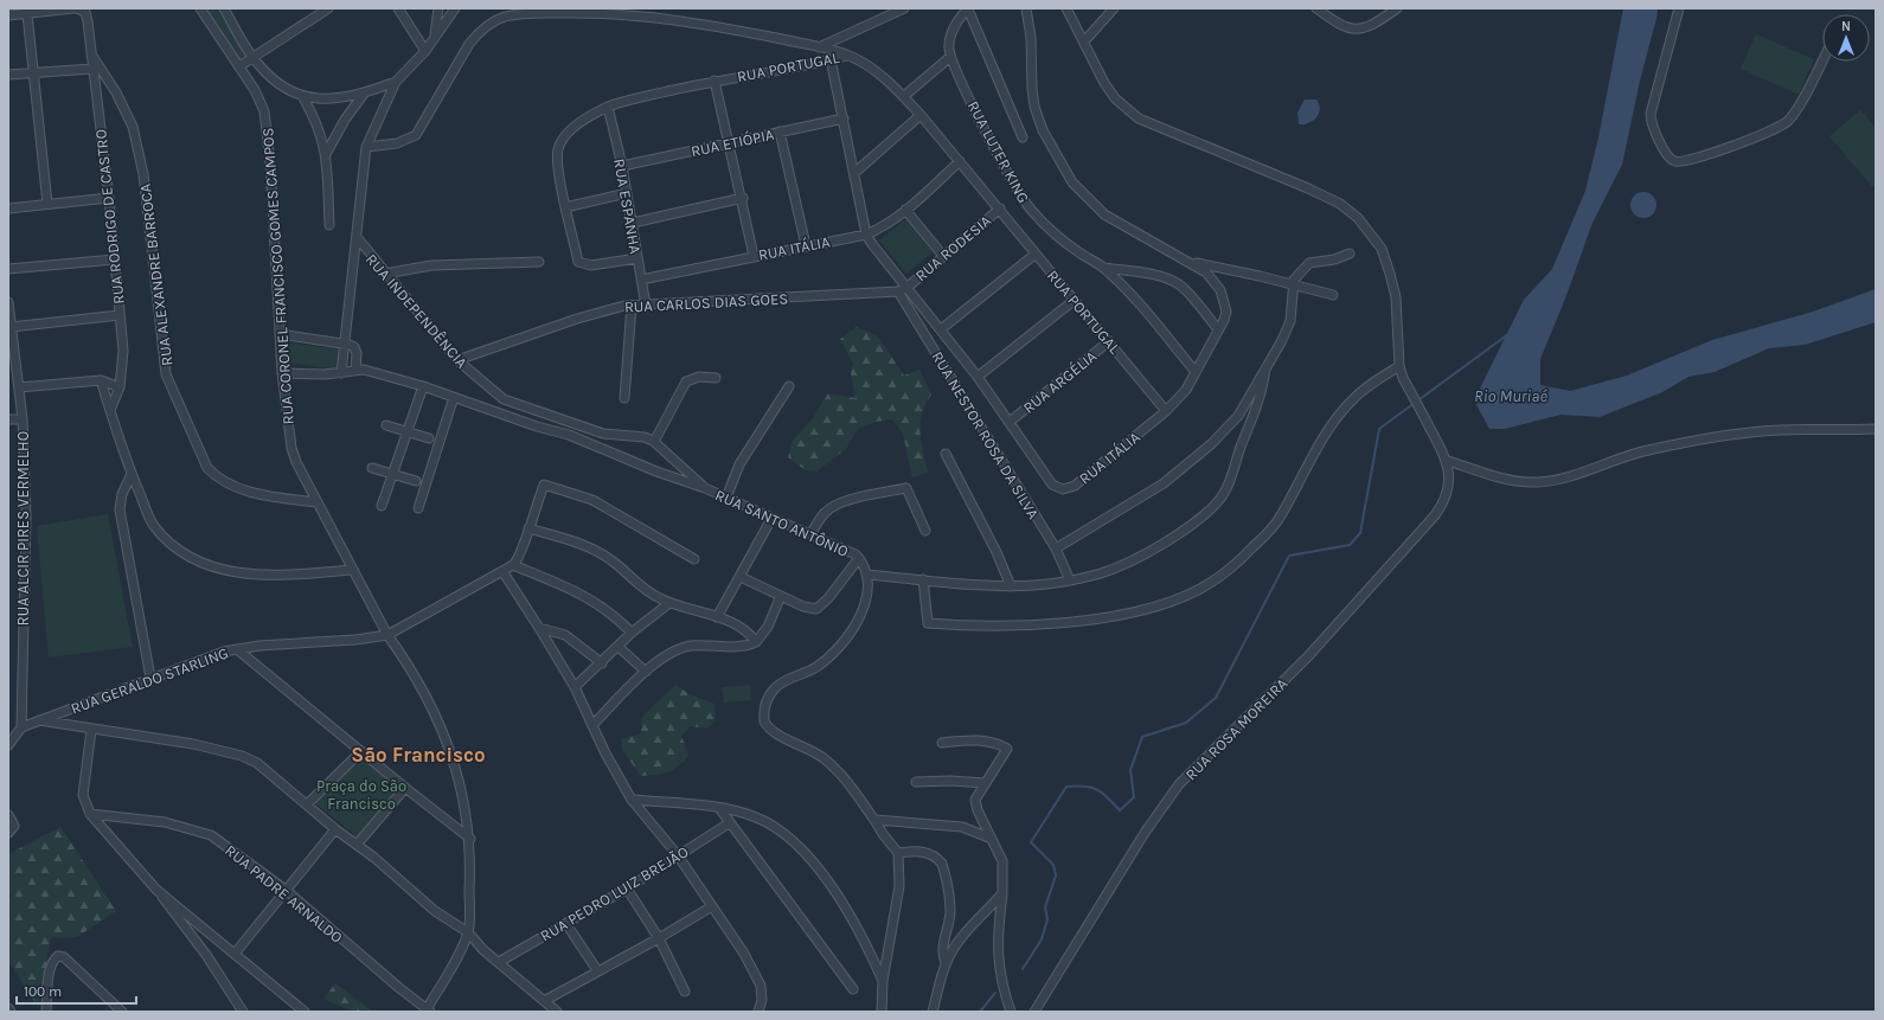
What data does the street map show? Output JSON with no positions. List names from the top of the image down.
{
  "streets": {
    "street": [
      "RUA PORTUGAL",
      "RUA ETIÓPIA",
      "RUA LUTER KING",
      "RUA ESPANHA",
      "RUA RODRIGO DE CASTRO",
      "RUA ITÁLIA",
      "RUA RODESIA",
      "RUA ALEXANDRE BARROCA",
      "RUA CORONEL FRANCISCO GOMES CAMPOS",
      "RUA CARLOS DIAS GOES",
      "RUA INDEPENDÊNCIA",
      "RUA ARGÉLIA",
      "RUA NESTOR ROSA DA SILVA",
      "RUA SANTO ANTÔNIO",
      "RUA ALCIR PIRES VERMELHO",
      "RUA GERALDO STARLING",
      "RUA ROSA MOREIRA",
      "RUA PADRE ARNALDO",
      "RUA PEDRO LUIZ BREJÃO"
    ]
  },
  "crossings": [
    ["RUA PORTUGAL", "RUA ESPANHA"],
    ["RUA PORTUGAL", "RUA ITÁLIA"],
    ["RUA PORTUGAL", "RUA RODESIA"],
    ["RUA PORTUGAL", "RUA ARGÉLIA"],
    ["RUA ETIÓPIA", "RUA ESPANHA"],
    ["RUA LUTER KING", "RUA ITÁLIA"],
    ["RUA ESPANHA", "RUA ITÁLIA"],
    ["RUA ESPANHA", "RUA CARLOS DIAS GOES"],
    ["RUA RODRIGO DE CASTRO", "RUA ALEXANDRE BARROCA"],
    ["RUA ITÁLIA", "RUA RODESIA"],
    ["RUA ITÁLIA", "RUA CARLOS DIAS GOES"],
    ["RUA ITÁLIA", "RUA ARGÉLIA"],
    ["RUA RODESIA", "RUA CARLOS DIAS GOES"],
    ["RUA ALEXANDRE BARROCA", "RUA CORONEL FRANCISCO GOMES CAMPOS"],
    ["RUA CORONEL FRANCISCO GOMES CAMPOS", "RUA GERALDO STARLING"],
    ["RUA CORONEL FRANCISCO GOMES CAMPOS", "RUA PADRE ARNALDO"],
    ["RUA CARLOS DIAS GOES", "RUA INDEPENDÊNCIA"],
    ["RUA CARLOS DIAS GOES", "RUA NESTOR ROSA DA SILVA"],
    ["RUA INDEPENDÊNCIA", "RUA SANTO ANTÔNIO"],
    ["RUA ALCIR PIRES VERMELHO", "RUA GERALDO STARLING"]
  ],
  "districts": ["São Francisco"],
  "water": ["Rio Muriaé"],
  "parks": ["Praça do São Francisco"],
  "scale_bar": "100 m",
  "north": "top"
}
